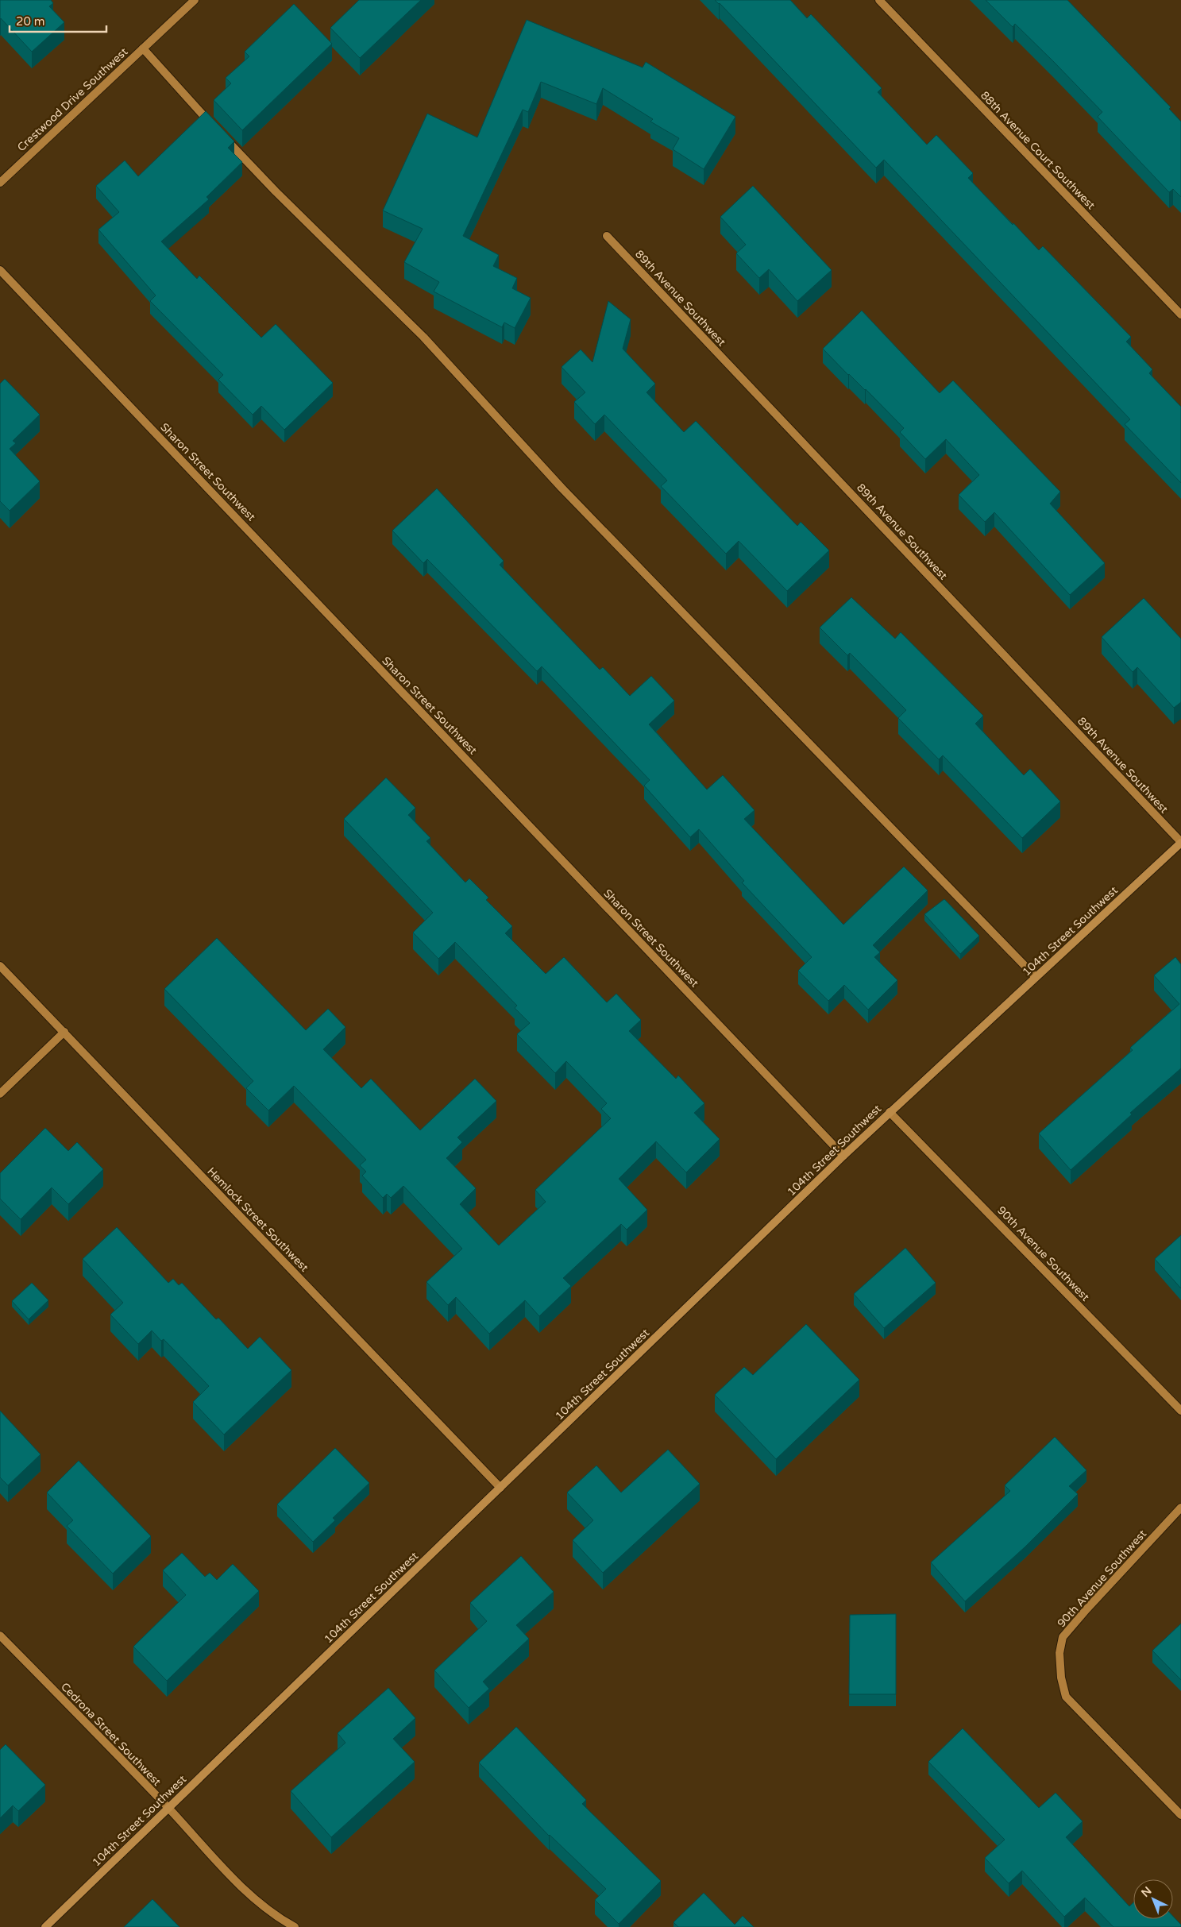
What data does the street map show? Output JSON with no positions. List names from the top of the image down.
{
  "streets": {
    "street": [
      "Crestwood Drive Southwest",
      "88th Avenue Court Southwest",
      "89th Avenue Southwest",
      "Sharon Street Southwest",
      "104th Street Southwest",
      "Hemlock Street Southwest",
      "90th Avenue Southwest",
      "Cedrona Street Southwest"
    ]
  },
  "crossings": [
    ["89th Avenue Southwest", "104th Street Southwest"],
    ["Sharon Street Southwest", "104th Street Southwest"],
    ["104th Street Southwest", "Hemlock Street Southwest"],
    ["104th Street Southwest", "90th Avenue Southwest"],
    ["104th Street Southwest", "Cedrona Street Southwest"]
  ],
  "scale_bar": "20 m",
  "north": "top left"
}
